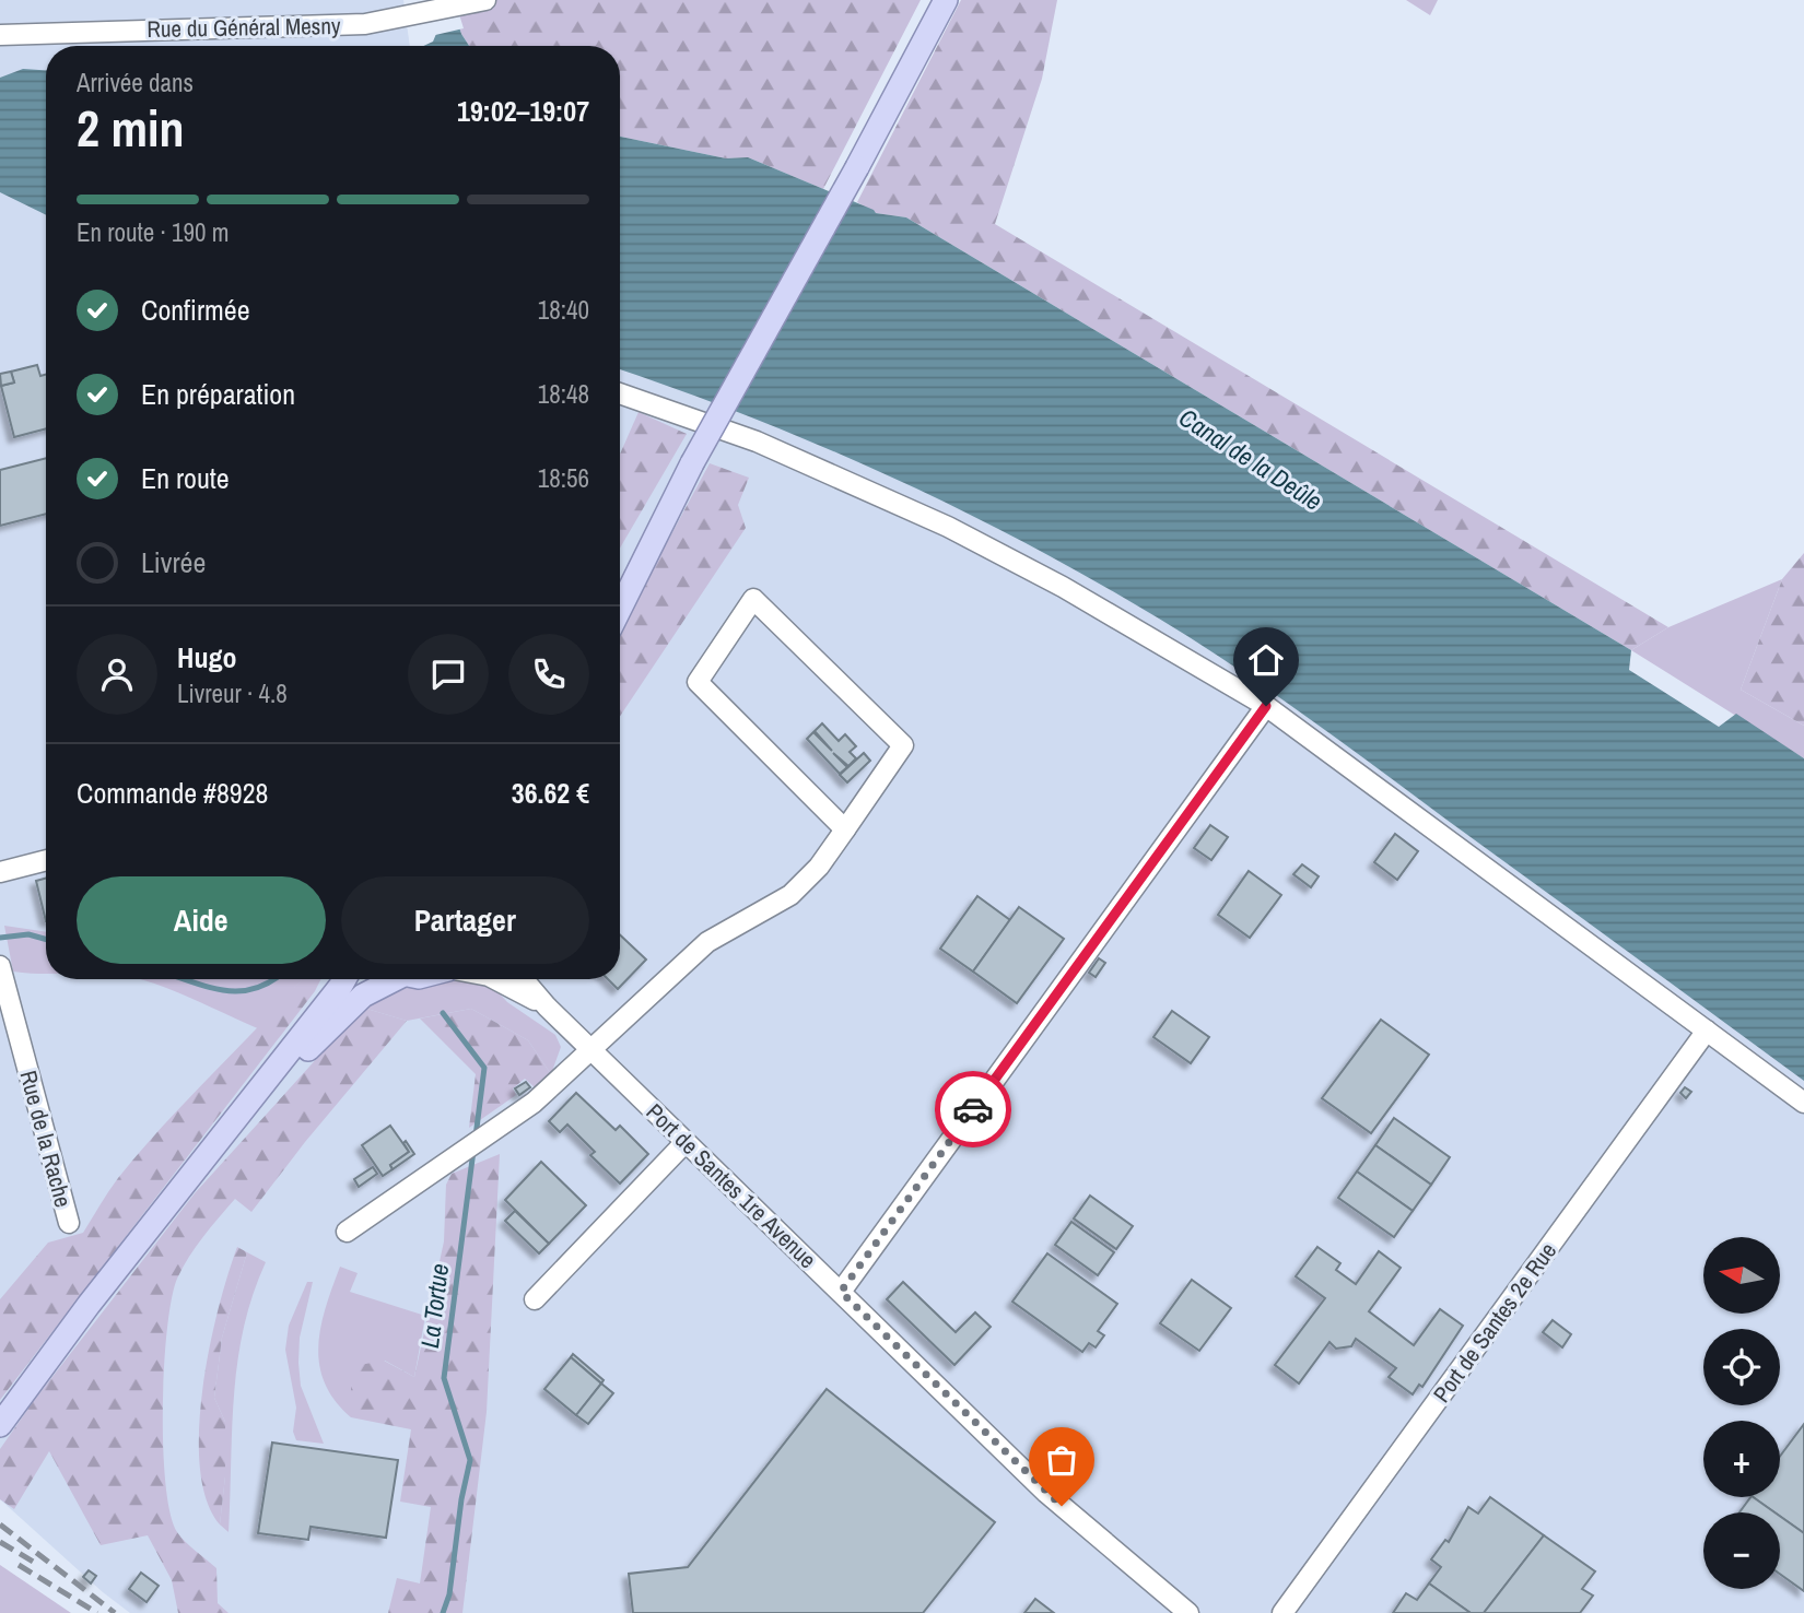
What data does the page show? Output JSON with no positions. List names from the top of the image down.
{
  "streets": {
    "street": [
      "Rue du Général Mesny",
      "Rue de la Rache",
      "Port de Santes 1re Avenue",
      "Port de Santes 2e Rue"
    ]
  },
  "water": ["Canal de la Deûle", "La Tortue"],
  "north": "left",
  "page": {
    "heading": ["2 min", "Arrivée dans", "19:02–19:07"],
    "panel": [
      "Hugo",
      "Livreur · 4.8",
      "Commande #8928",
      "36.62 €"
    ],
    "bar": "En route · 190 m",
    "list": [
      ["Confirmée", "18:40"],
      ["En préparation", "18:48"],
      ["En route", "18:56"],
      "Livrée"
    ],
    "buttons": ["Aide", "Partager"],
    "map_buttons": ["+", "−"]
  }
}
